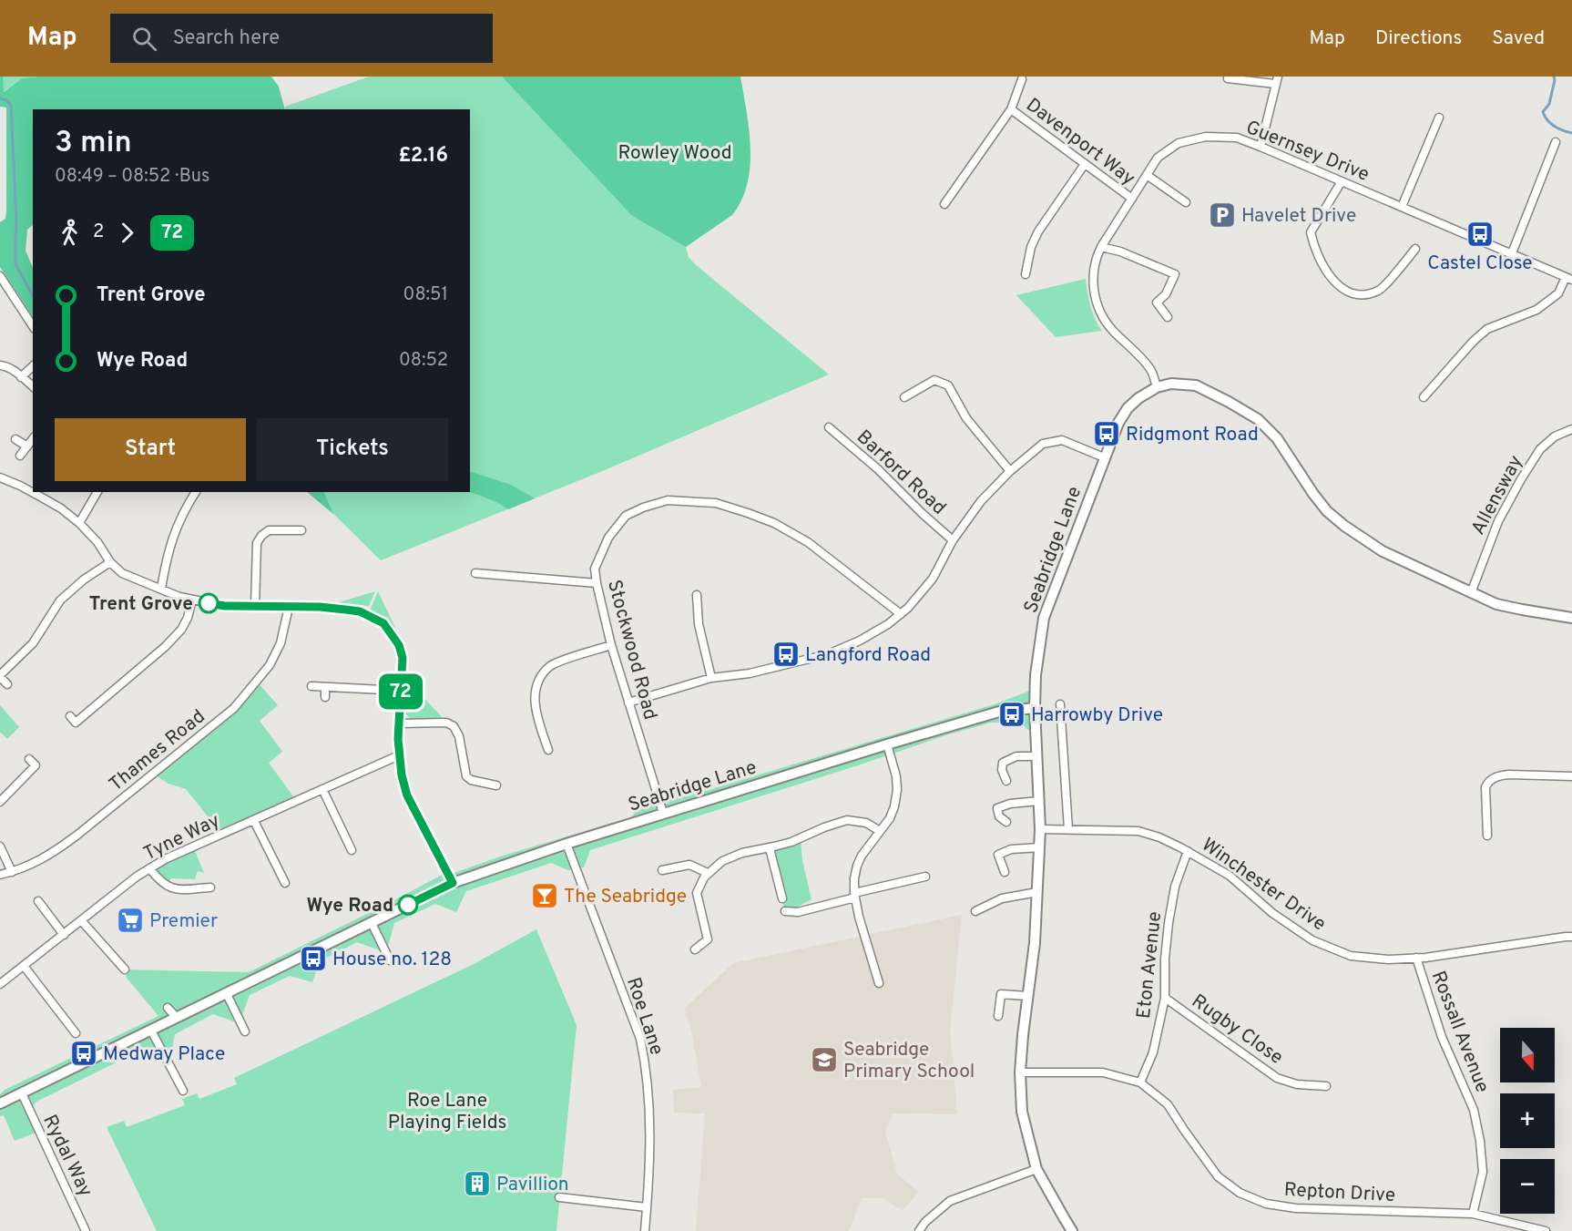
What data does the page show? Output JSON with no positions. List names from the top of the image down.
{
  "streets": {
    "street": [
      "Davenport Way",
      "Guernsey Drive",
      "Barford Road",
      "Allensway",
      "Seabridge Lane",
      "Stockwood Road",
      "Thames Road",
      "Tyne Way",
      "Winchester Drive",
      "Eton Avenue",
      "Roe Lane",
      "Rugby Close",
      "Rossall Avenue",
      "Rydal Way",
      "Repton Drive"
    ]
  },
  "crossings": [
    ["Davenport Way", "Guernsey Drive"],
    ["Guernsey Drive", "Seabridge Lane"],
    ["Allensway", "Seabridge Lane"],
    ["Seabridge Lane", "Stockwood Road"],
    ["Seabridge Lane", "Roe Lane"],
    ["Seabridge Lane", "Rydal Way"],
    ["Winchester Drive", "Eton Avenue"],
    ["Winchester Drive", "Rossall Avenue"],
    ["Eton Avenue", "Rugby Close"],
    ["Eton Avenue", "Repton Drive"],
    ["Rossall Avenue", "Repton Drive"]
  ],
  "parks": ["Rowley Wood", "Roe Lane Playing Fields"],
  "places": {
    "parking": ["Havelet Drive"],
    "bus stop": [
      "Castel Close",
      "Ridgmont Road",
      "Langford Road",
      "Harrowby Drive",
      "House no. 128",
      "Medway Place"
    ],
    "other": ["Trent Grove", "Wye Road"],
    "bar": ["The Seabridge"],
    "supermarket": ["Premier"],
    "school or university": ["Seabridge Primary School"],
    "building": ["Pavillion"]
  },
  "lines": ["bus line 72"],
  "north": "bottom",
  "page": {
    "header": "Map",
    "search": "Search here",
    "nav": ["Map", "Directions", "Saved"],
    "on_map": "72",
    "heading": ["3 min", "08:49 – 08:52 · Bus", "£2.16"],
    "legs": ["2", "72"],
    "list": [
      {
        "name": "Trent Grove",
        "value": "08:51"
      },
      {
        "name": "Wye Road",
        "value": "08:52"
      }
    ],
    "buttons": ["Start", "Tickets"],
    "map_buttons": ["+", "−"]
  }
}
